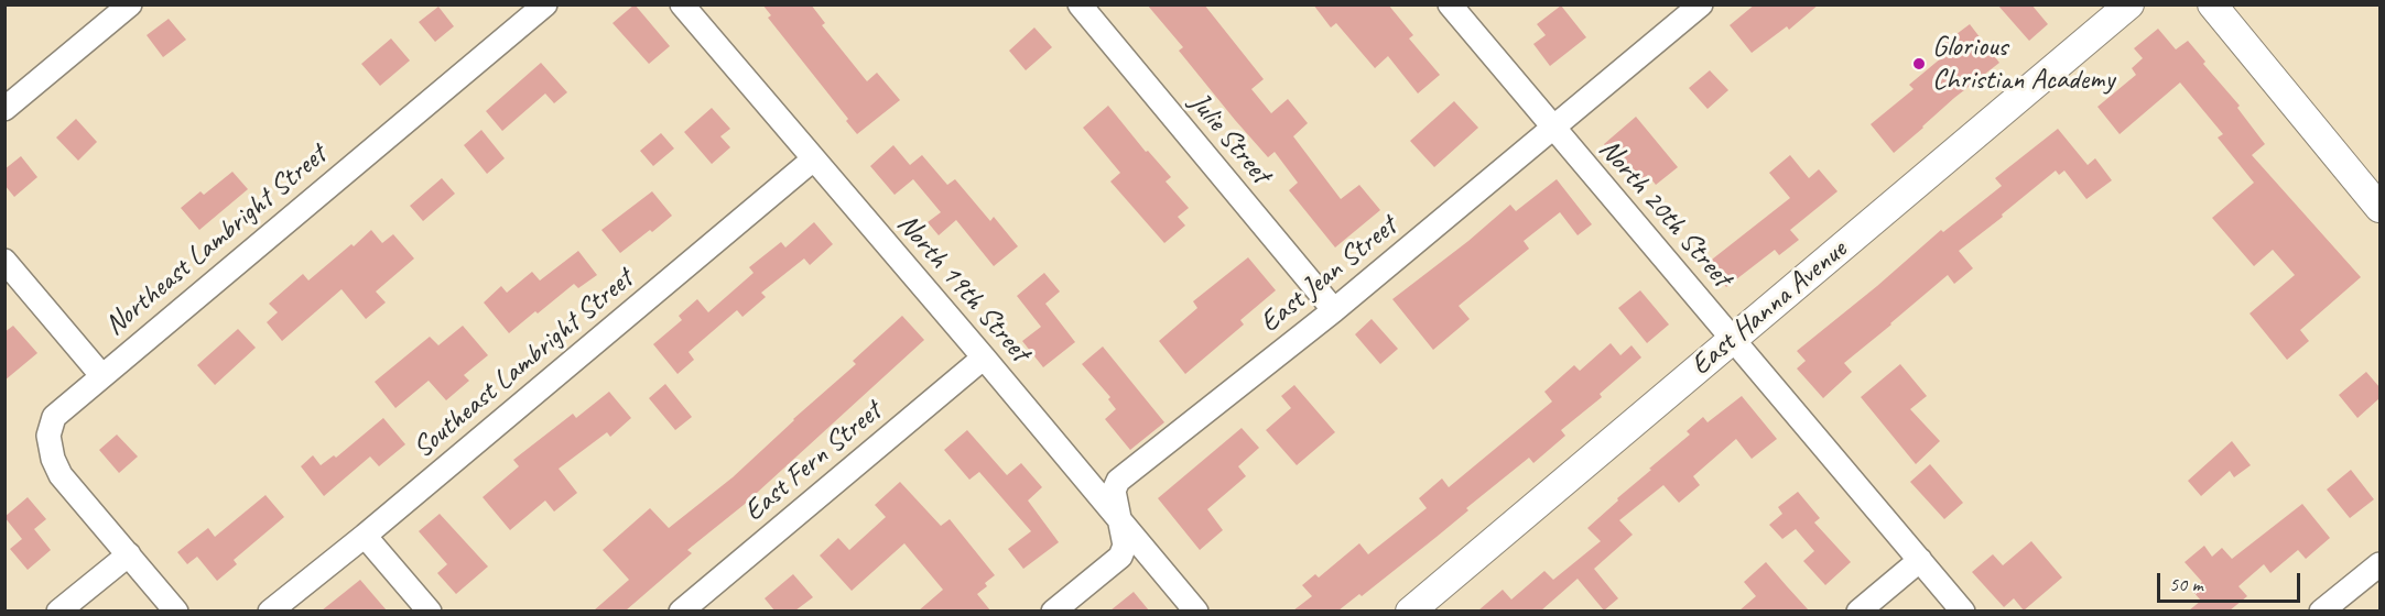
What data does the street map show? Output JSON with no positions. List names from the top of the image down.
{
  "streets": {
    "street": [
      "Julie Street",
      "North 20th Street",
      "Northeast Lambright Street",
      "East Jean Street",
      "North 19th Street",
      "East Hanna Avenue",
      "Southeast Lambright Street",
      "East Fern Street"
    ]
  },
  "crossings": [
    ["Julie Street", "East Jean Street"],
    ["North 20th Street", "East Jean Street"],
    ["North 20th Street", "East Hanna Avenue"],
    ["East Jean Street", "North 19th Street"],
    ["North 19th Street", "Southeast Lambright Street"],
    ["North 19th Street", "East Fern Street"]
  ],
  "places": ["Glorious Christian Academy"],
  "scale_bar": "50 m"
}
